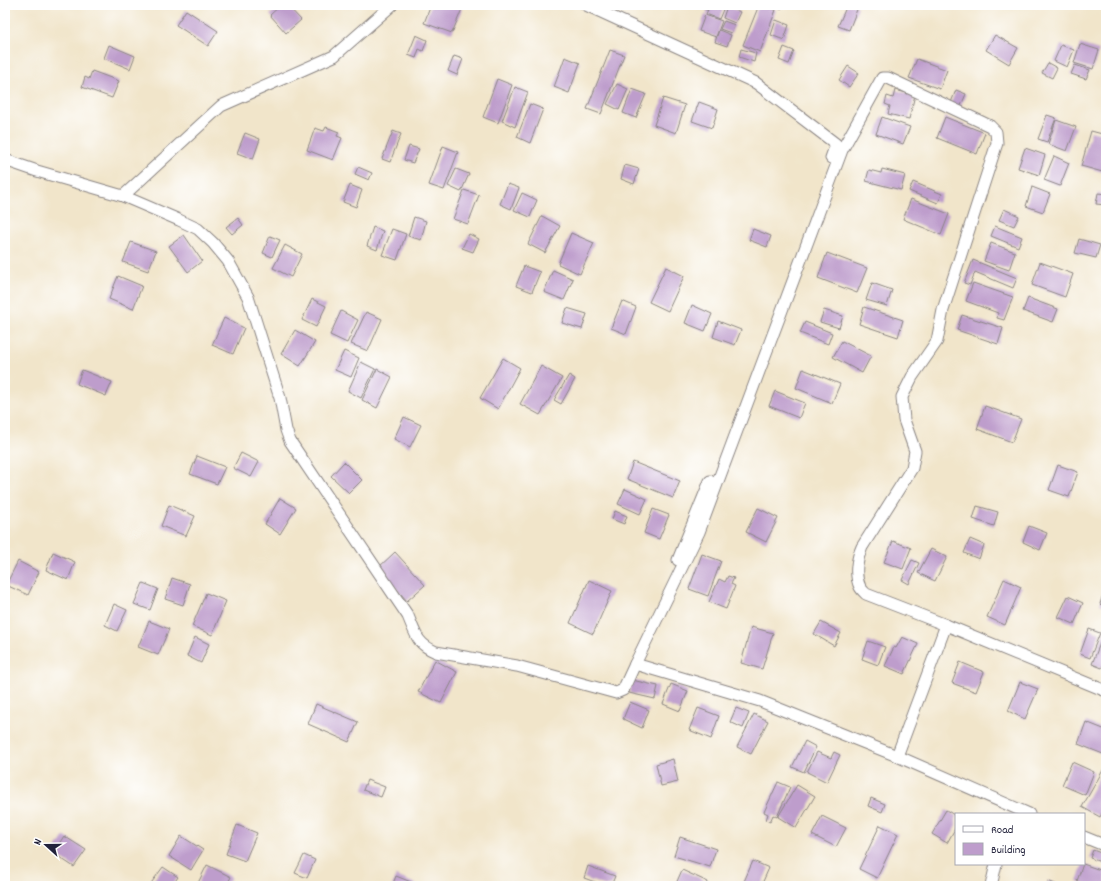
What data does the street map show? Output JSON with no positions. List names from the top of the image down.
{
  "legend": ["Road", "Building"],
  "north": "left"
}
